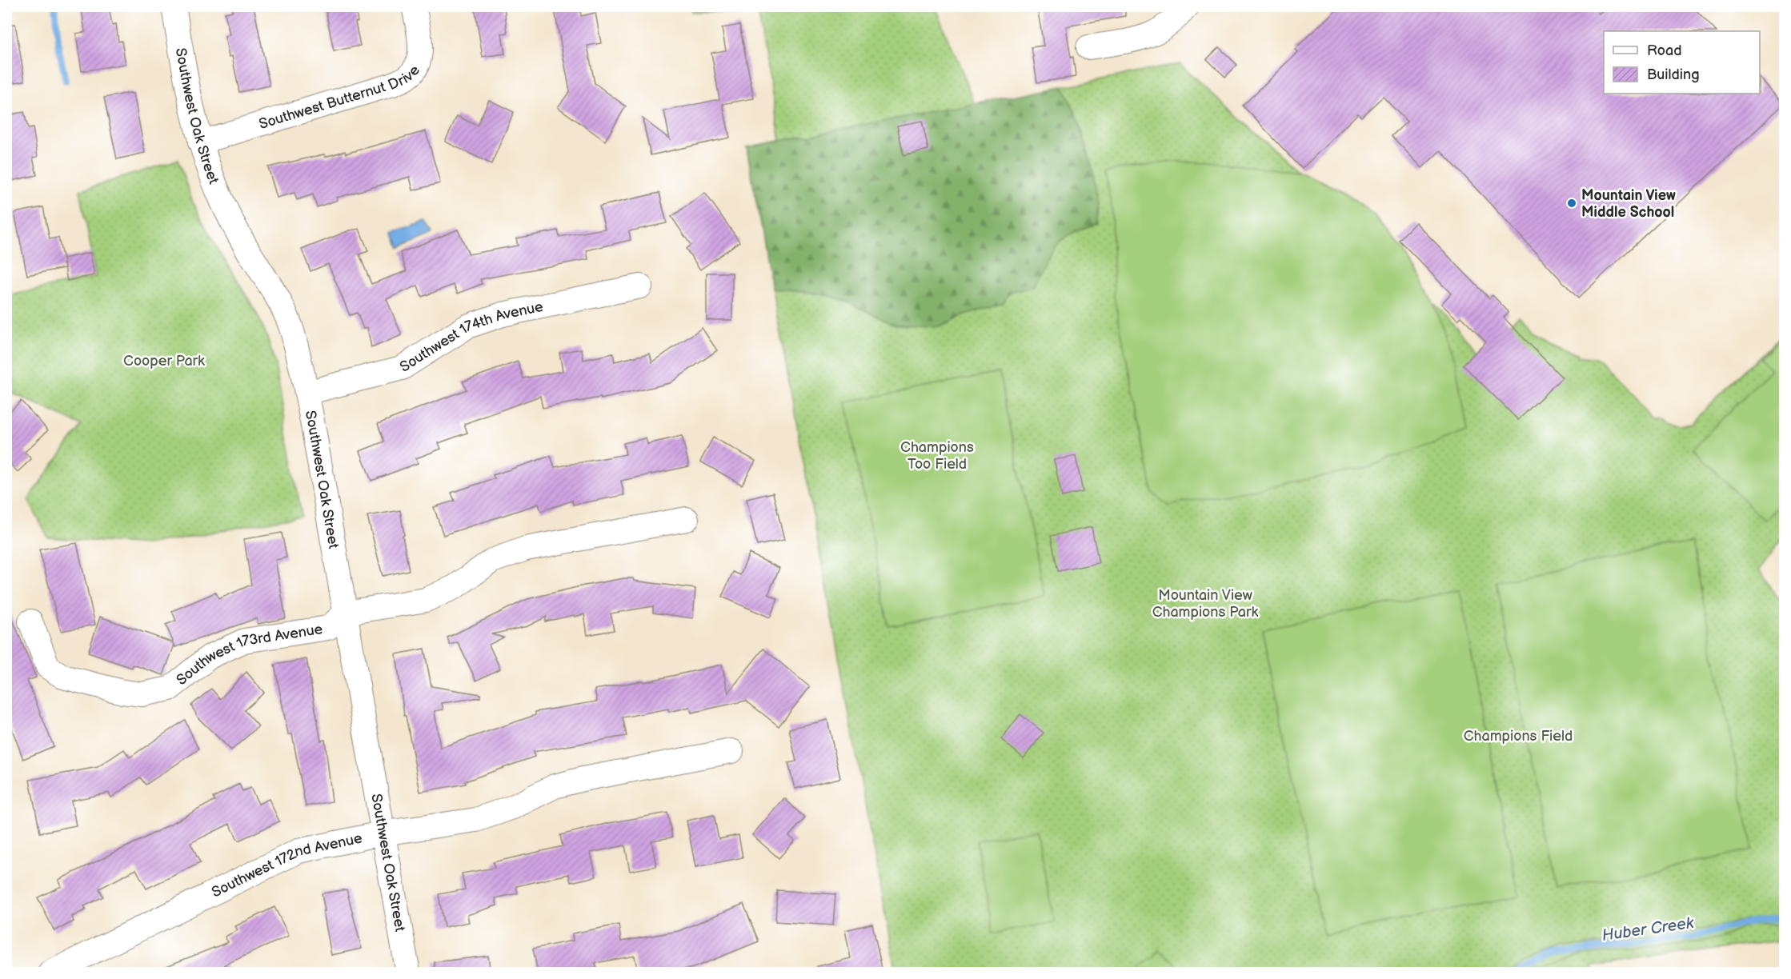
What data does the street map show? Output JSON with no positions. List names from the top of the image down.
{
  "streets": {
    "street": [
      "Southwest Butternut Drive",
      "Southwest Oak Street",
      "Southwest 174th Avenue",
      "Southwest 173rd Avenue",
      "Southwest 172nd Avenue"
    ]
  },
  "crossings": [
    ["Southwest Butternut Drive", "Southwest Oak Street"],
    ["Southwest Oak Street", "Southwest 174th Avenue"],
    ["Southwest Oak Street", "Southwest 173rd Avenue"],
    ["Southwest Oak Street", "Southwest 172nd Avenue"]
  ],
  "water": ["Huber Creek"],
  "parks": [
    "Cooper Park",
    "Champions Too Field",
    "Mountain View Champions Park",
    "Champions Field"
  ],
  "places": ["Mountain View Middle School"],
  "legend": ["Road", "Building"]
}
